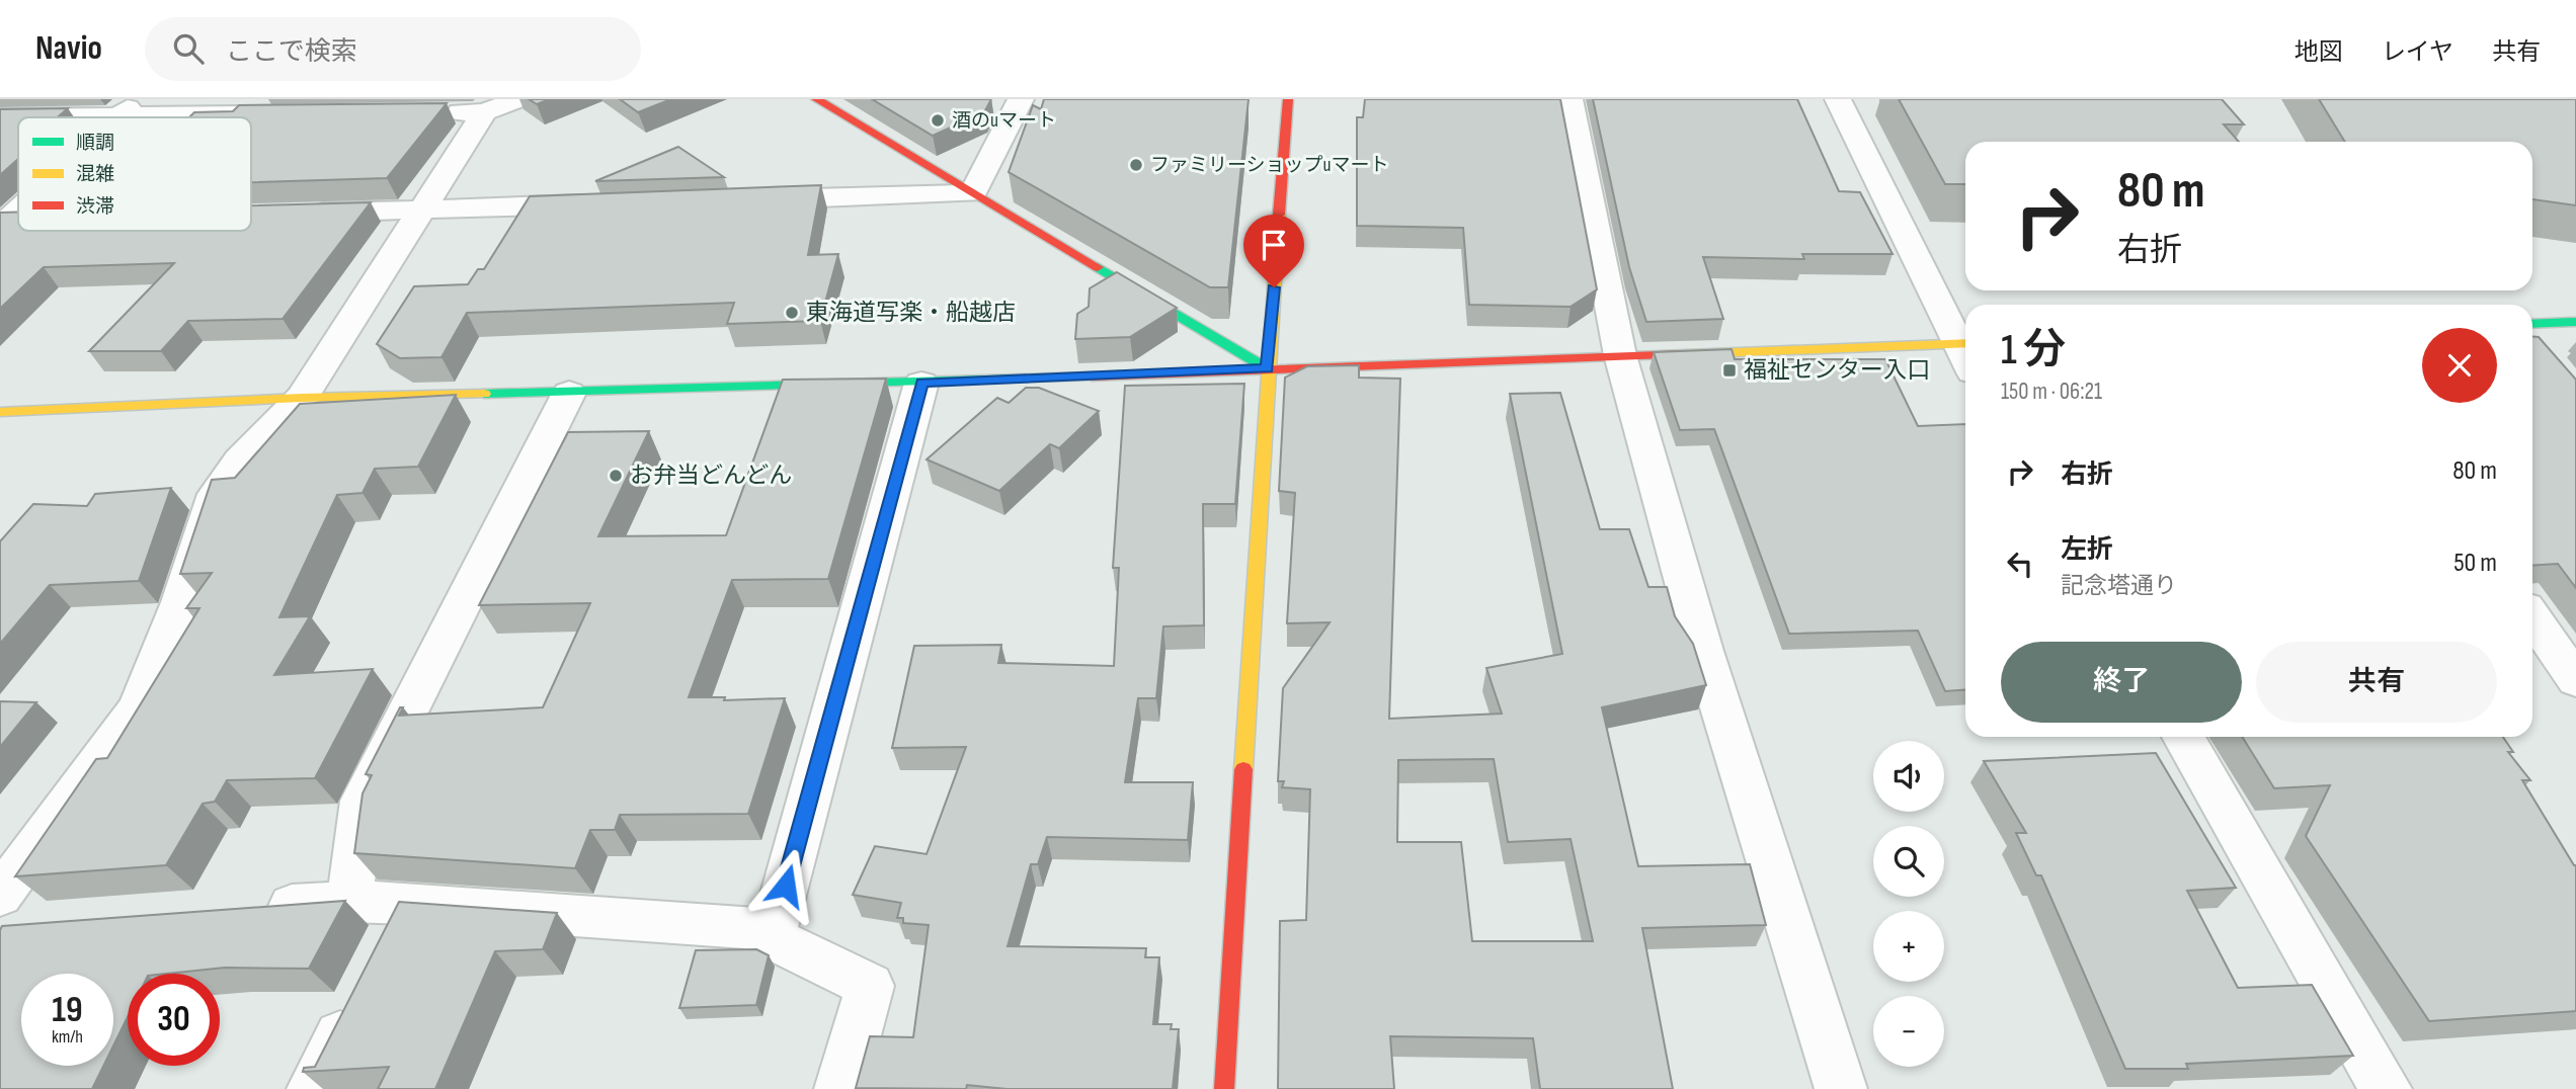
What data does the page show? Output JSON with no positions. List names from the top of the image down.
{
  "places": {
    "other": [
      "酒のuマート",
      "ファミリーショップuマート",
      "東海道写楽・船越店",
      "お弁当どんどん"
    ],
    "transit": ["福祉センター入口"]
  },
  "legend": ["順調", "混雑", "渋滞"],
  "page": {
    "header": "Navio",
    "search": "ここで検索",
    "nav": ["地図", "レイヤ", "共有"],
    "turn": ["80 m", "右折"],
    "heading": ["1 分", "150 m · 06:21"],
    "list": [
      {
        "name": "右折",
        "value": "80 m"
      },
      {
        "name": "左折",
        "note": "記念塔通り",
        "value": "50 m"
      }
    ],
    "buttons": ["終了", "共有"],
    "map_buttons": ["+", "−"],
    "speed": "19 km/h",
    "limit": "30"
  }
}
